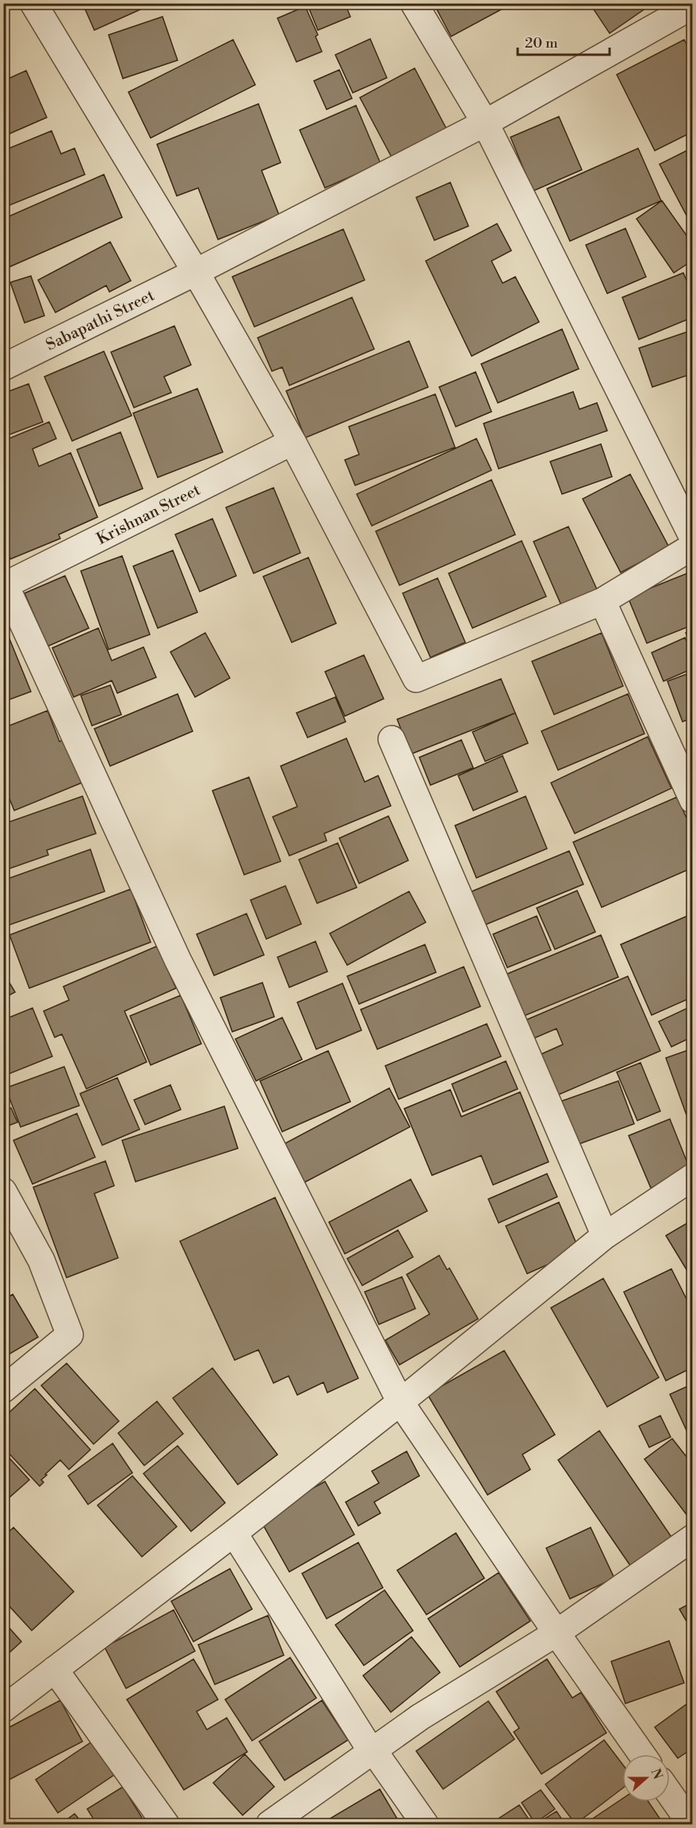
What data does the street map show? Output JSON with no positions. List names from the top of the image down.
{
  "streets": {
    "street": ["Sabapathi Street", "Krishnan Street"]
  },
  "scale_bar": "20 m",
  "north": "right"
}
